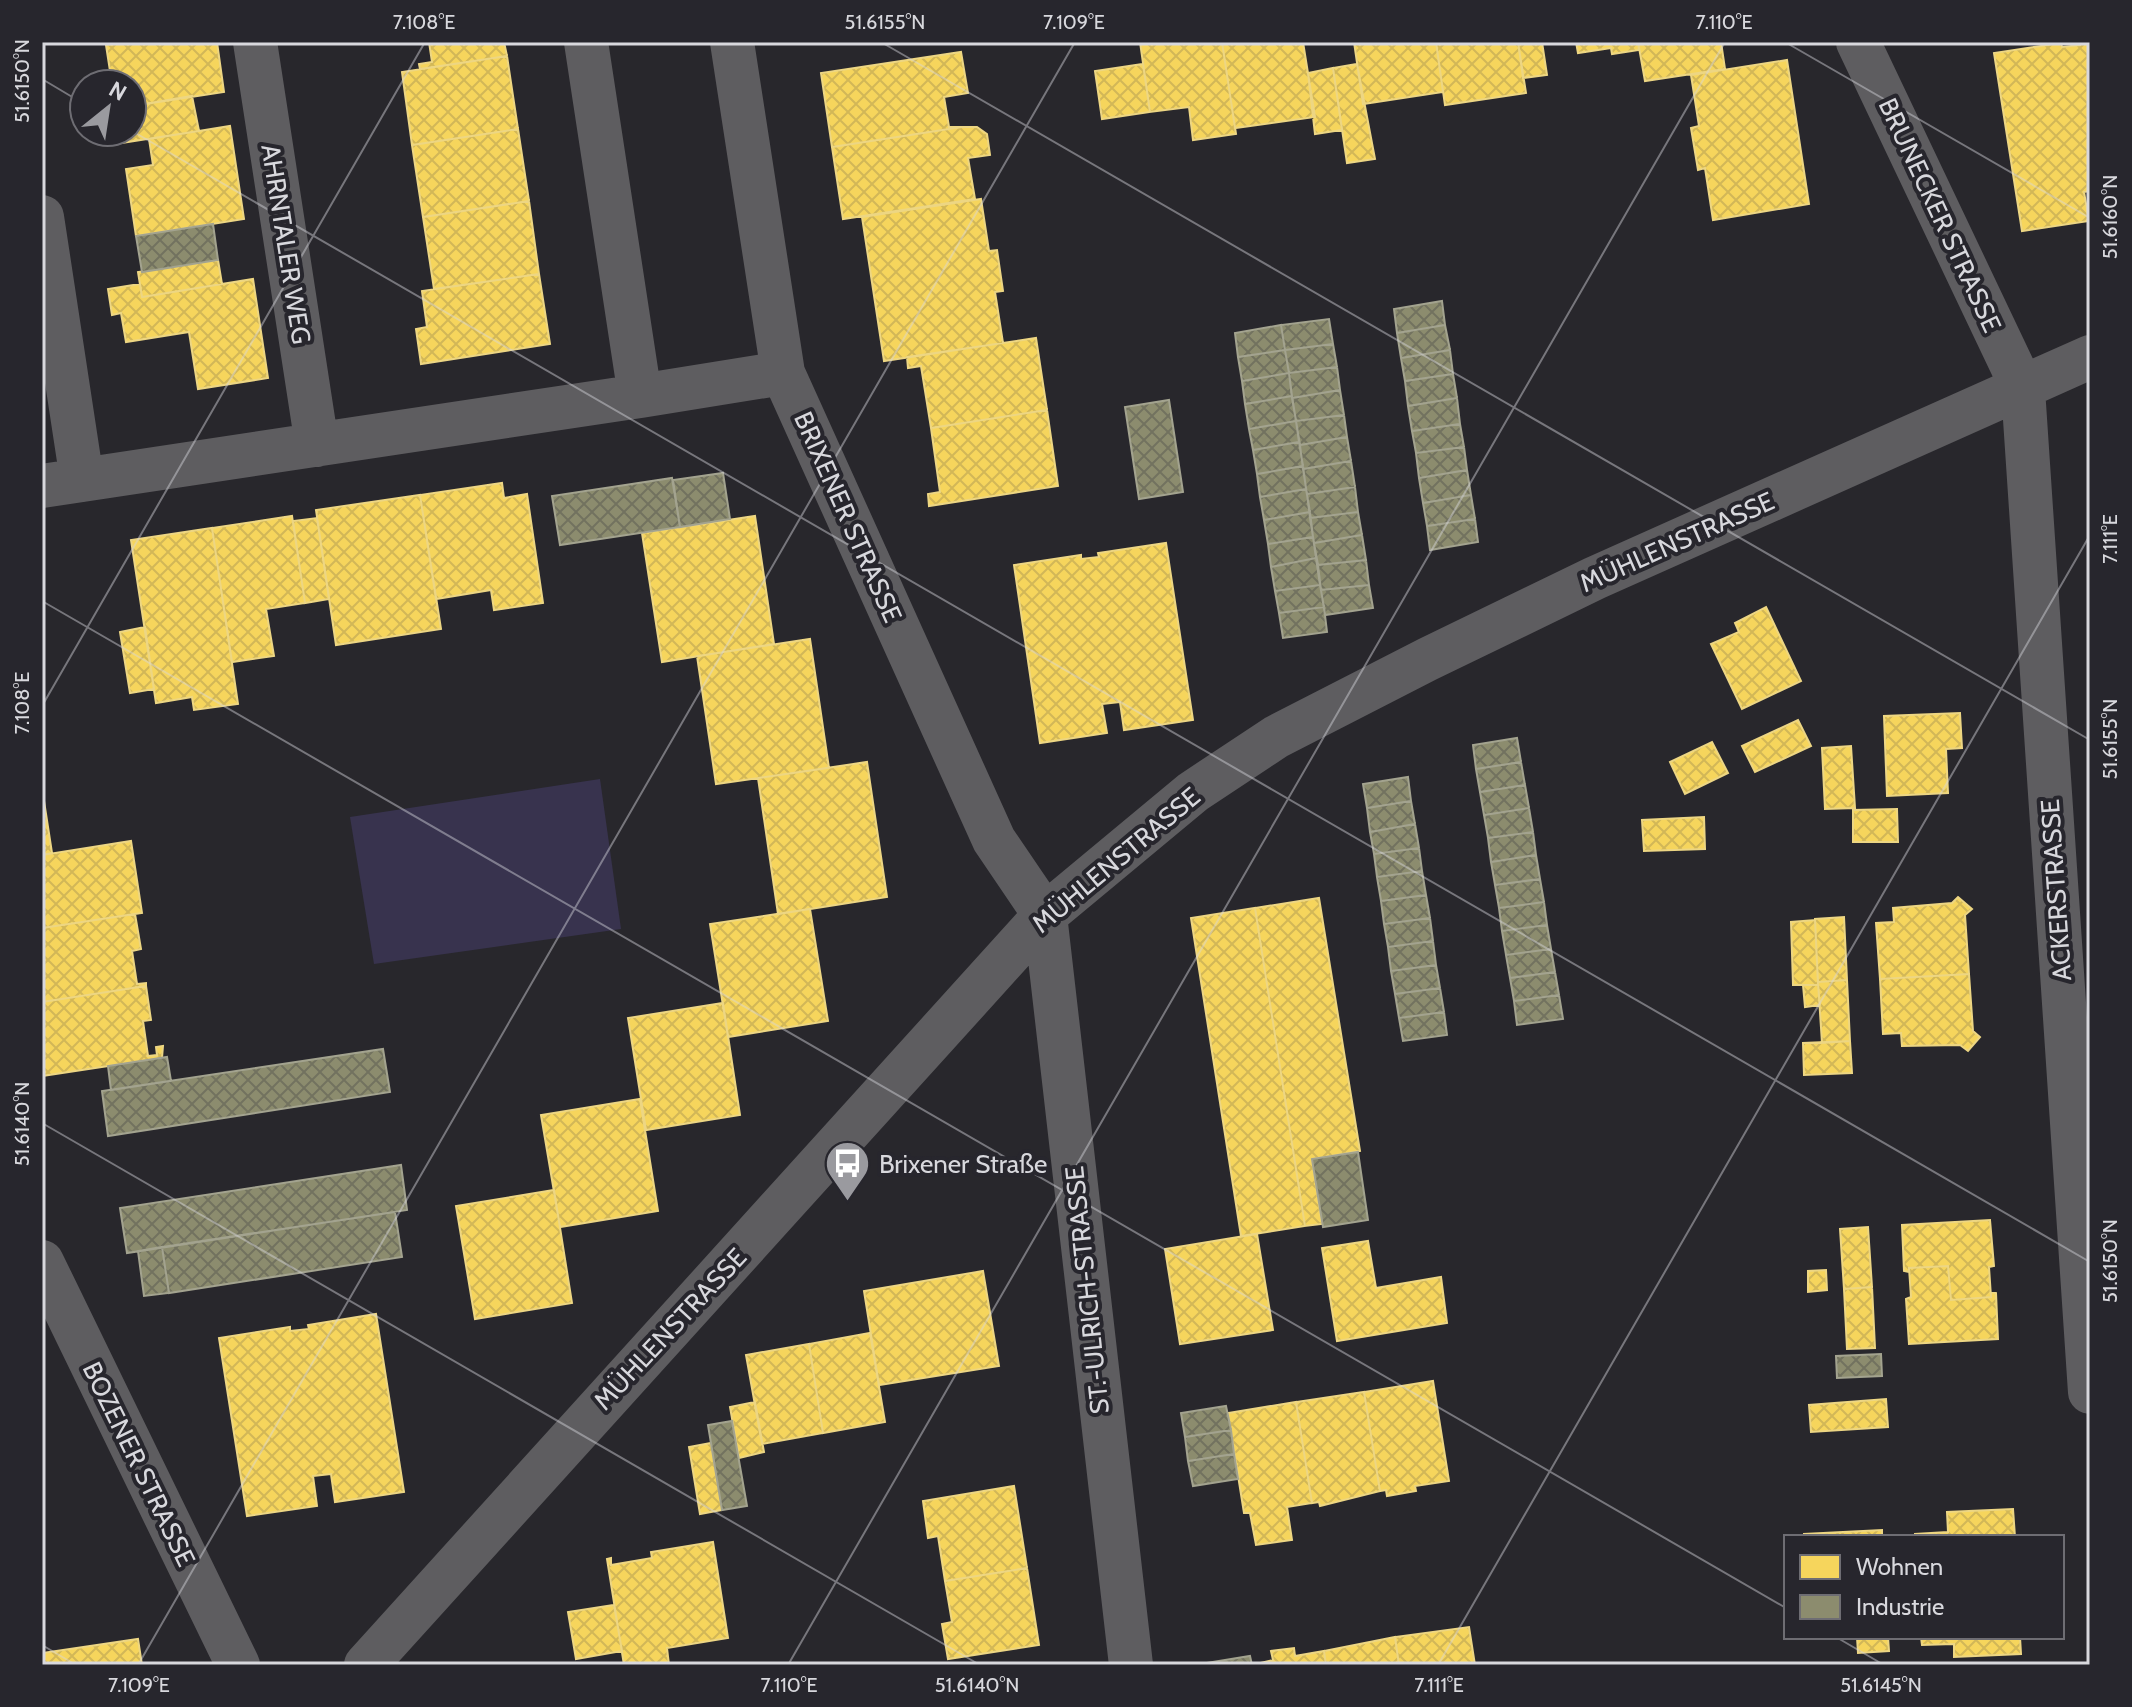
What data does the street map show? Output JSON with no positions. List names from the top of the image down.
{
  "streets": {
    "street": [
      "BRUNECKER STRASSE",
      "AHRNTALER WEG",
      "BRIXENER STRASSE",
      "MÜHLENSTRASSE",
      "ACKERSTRASSE",
      "ST.-ULRICH-STRASSE",
      "BOZENER STRASSE"
    ]
  },
  "crossings": [
    ["BRUNECKER STRASSE", "MÜHLENSTRASSE"],
    ["BRUNECKER STRASSE", "ACKERSTRASSE"],
    ["BRIXENER STRASSE", "MÜHLENSTRASSE"],
    ["BRIXENER STRASSE", "ST.-ULRICH-STRASSE"],
    ["MÜHLENSTRASSE", "ACKERSTRASSE"],
    ["MÜHLENSTRASSE", "ST.-ULRICH-STRASSE"]
  ],
  "places": {
    "bus stop": ["Brixener Straße"]
  },
  "legend": ["Wohnen", "Industrie"],
  "north": "top right",
  "coordinates": [
    "7.108°E",
    "51.6155°N",
    "7.109°E",
    "7.110°E",
    "51.6150°N",
    "51.6160°N",
    "7.111°E",
    "51.6140°N",
    "51.6145°N"
  ]
}
